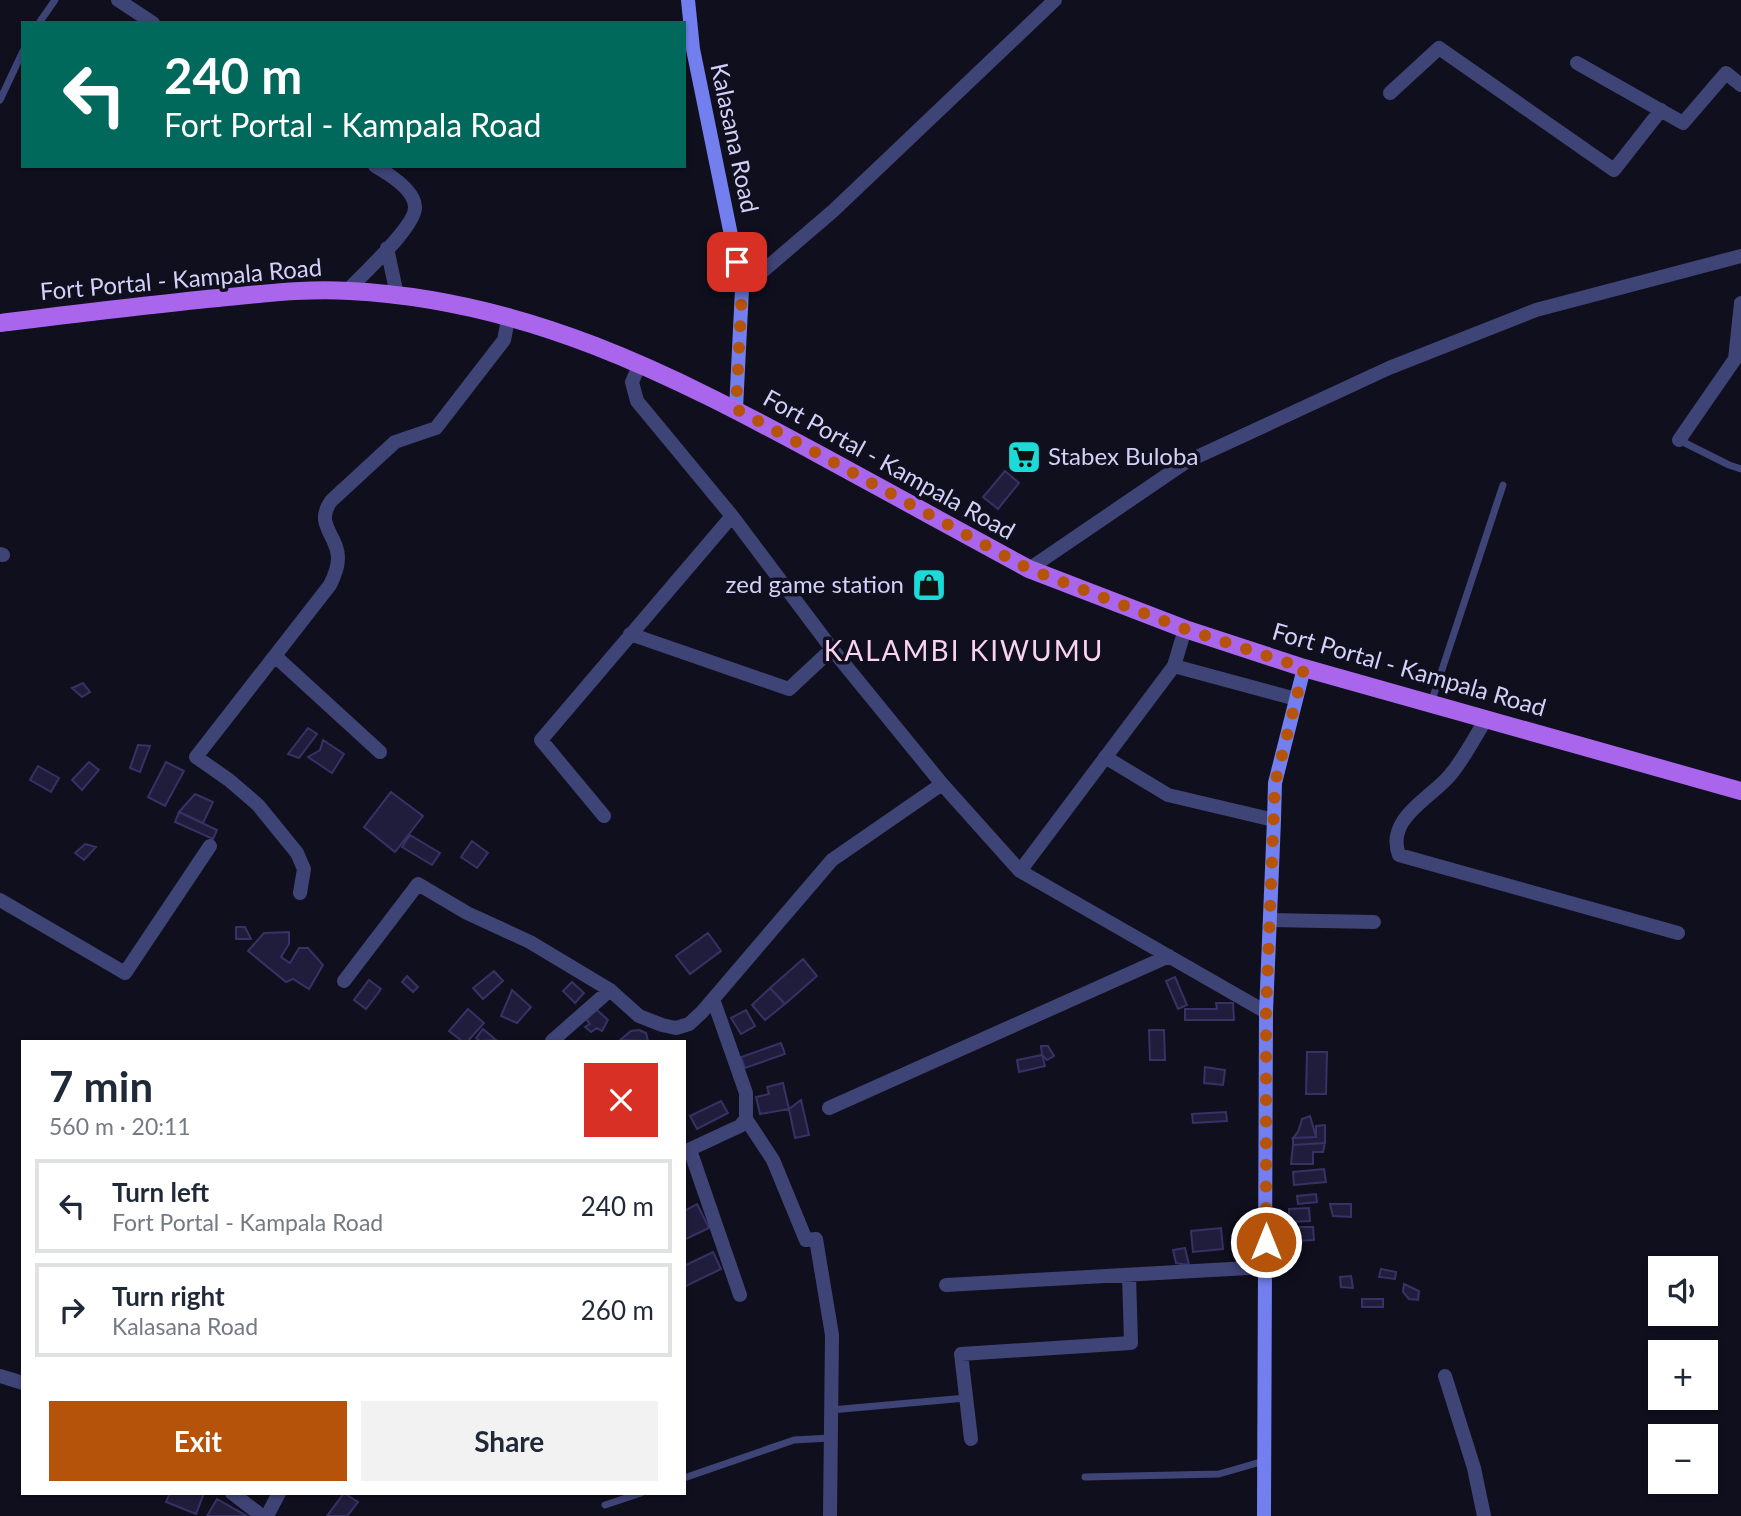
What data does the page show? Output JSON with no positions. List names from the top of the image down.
{
  "streets": {
    "main road": ["Fort Portal - Kampala Road"],
    "street": ["Kalasana Road"]
  },
  "crossings": [
    ["Kalasana Road", "Fort Portal - Kampala Road"]
  ],
  "districts": ["KALAMBI KIWUMU"],
  "places": {
    "supermarket": ["Stabex Buloba"],
    "shop": ["zed game station"]
  },
  "page": {
    "turn": ["240 m", "Fort Portal - Kampala Road"],
    "heading": ["7 min", "560 m · 20:11"],
    "list": [
      {
        "name": "Turn left",
        "note": "Fort Portal - Kampala Road",
        "value": "240 m"
      },
      {
        "name": "Turn right",
        "note": "Kalasana Road",
        "value": "260 m"
      }
    ],
    "map_buttons": ["+", "−"],
    "buttons": ["Exit", "Share"]
  }
}
